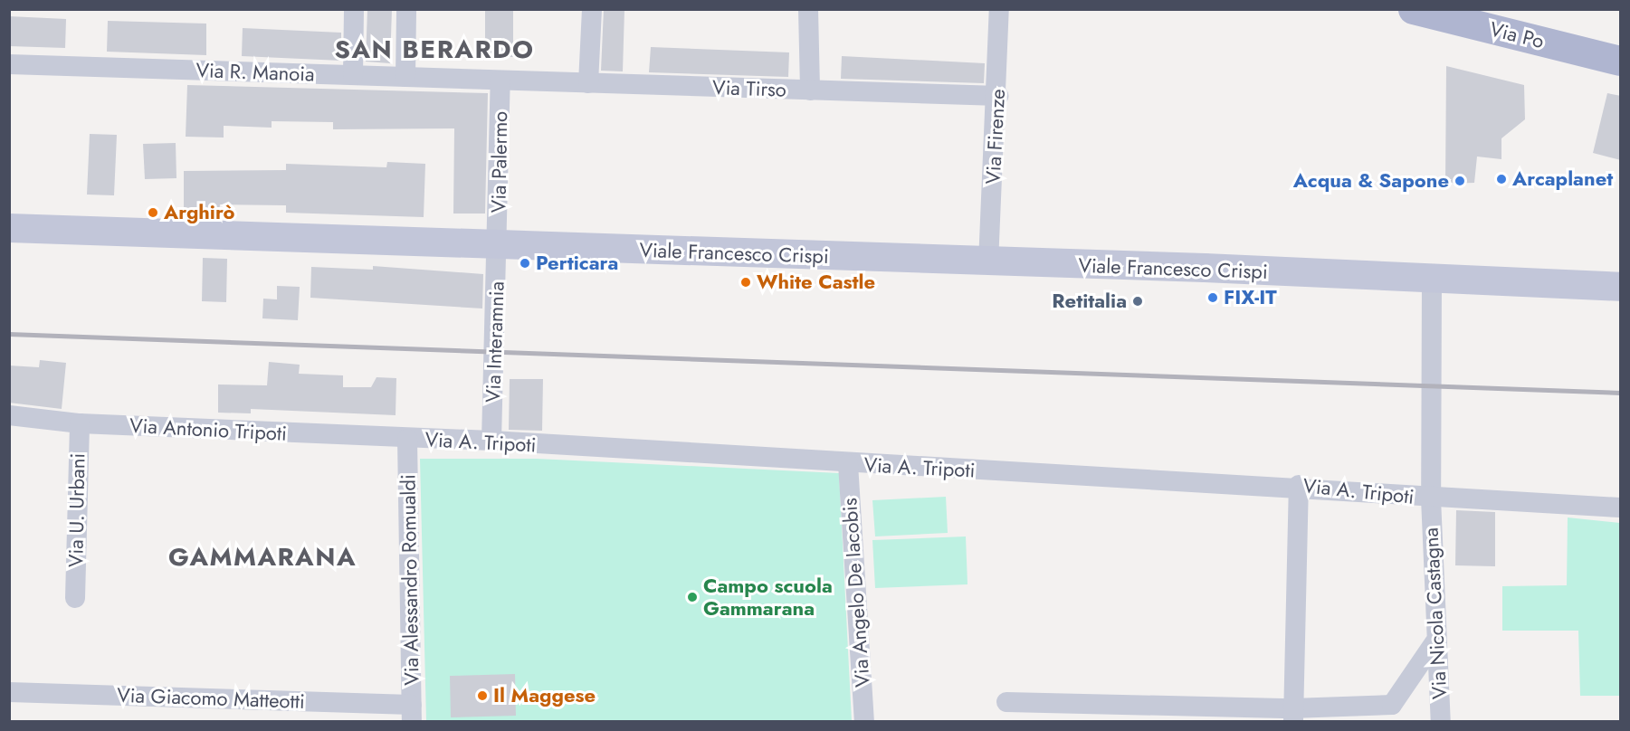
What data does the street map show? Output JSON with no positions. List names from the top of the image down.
{
  "streets": {
    "main road": ["Via Po"],
    "street": [
      "Via R. Manoia",
      "Via Tirso",
      "Via Firenze",
      "Via Palermo",
      "Viale Francesco Crispi",
      "Via Interamnia",
      "Via Antonio Tripoti",
      "Via A. Tripoti",
      "Via U. Urbani",
      "Via Alessandro Romualdi",
      "Via Angelo De Iacobis",
      "Via Nicola Castagna",
      "Via Giacomo Matteotti"
    ]
  },
  "crossings": [
    ["Via R. Manoia", "Via Tirso"],
    ["Via R. Manoia", "Via Palermo"],
    ["Via Tirso", "Via Firenze"],
    ["Via Tirso", "Via Palermo"],
    ["Via Firenze", "Viale Francesco Crispi"],
    ["Via Palermo", "Viale Francesco Crispi"],
    ["Via Palermo", "Via Interamnia"],
    ["Viale Francesco Crispi", "Via Interamnia"],
    ["Viale Francesco Crispi", "Via Nicola Castagna"],
    ["Via Interamnia", "Via A. Tripoti"],
    ["Via Antonio Tripoti", "Via A. Tripoti"],
    ["Via Antonio Tripoti", "Via U. Urbani"],
    ["Via Antonio Tripoti", "Via Alessandro Romualdi"],
    ["Via A. Tripoti", "Via Alessandro Romualdi"],
    ["Via A. Tripoti", "Via Angelo De Iacobis"],
    ["Via A. Tripoti", "Via Nicola Castagna"],
    ["Via Alessandro Romualdi", "Via Giacomo Matteotti"]
  ],
  "districts": ["SAN BERARDO", "GAMMARANA"],
  "places": [
    "Arcaplanet",
    "Acqua & Sapone",
    "Arghirò",
    "Perticara",
    "White Castle",
    "FIX-IT",
    "Retitalia",
    "Campo scuola Gammarana",
    "Il Maggese"
  ]
}
